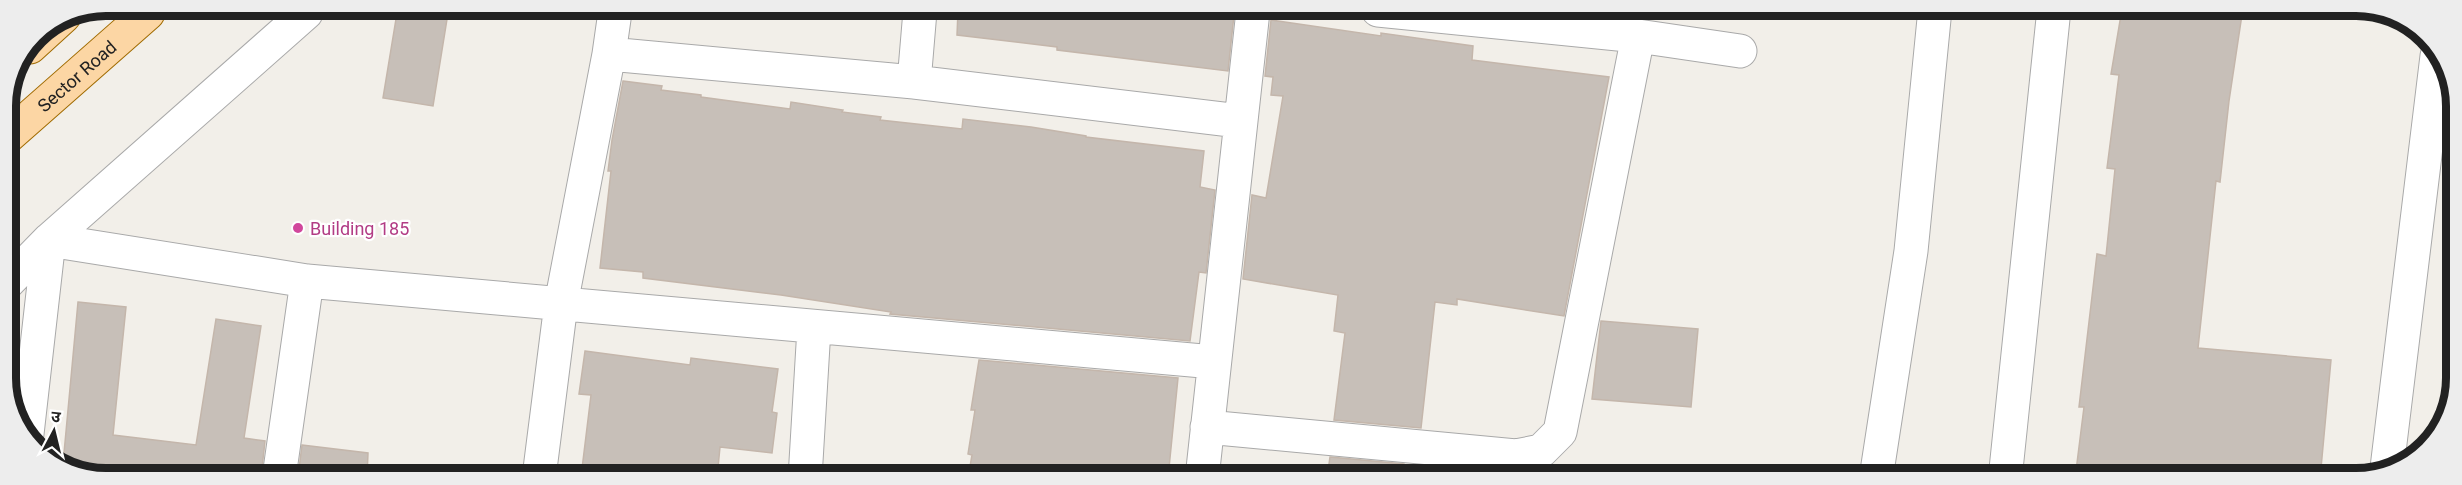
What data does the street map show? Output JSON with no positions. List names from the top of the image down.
{
  "streets": {
    "main road": ["Sector Road"]
  },
  "places": ["Building 185"],
  "north": "top"
}
